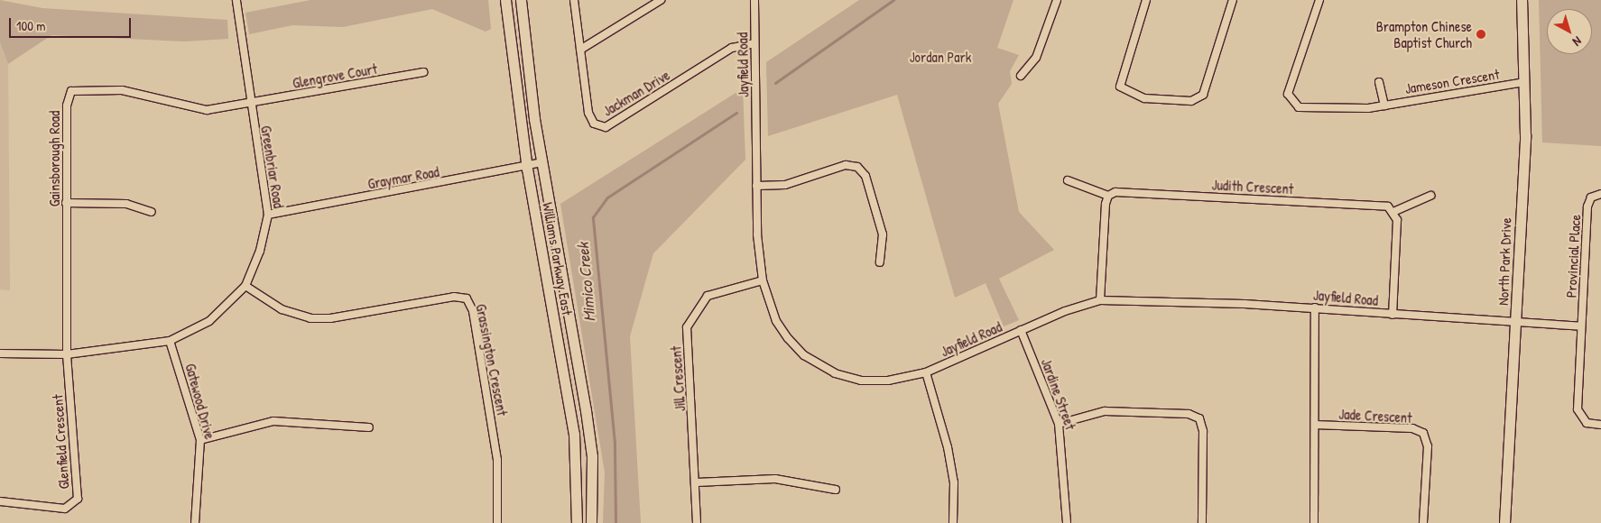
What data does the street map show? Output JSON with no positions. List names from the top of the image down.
{
  "streets": {
    "main road": ["Williams Parkway East", "North Park Drive"],
    "street": [
      "Jayfield Road",
      "Glengrove Court",
      "Jameson Crescent",
      "Jackman Drive",
      "Gainsborough Road",
      "Greenbriar Road",
      "Graymar Road",
      "Judith Crescent",
      "Provincial Place",
      "Grassington Crescent",
      "Jill Crescent",
      "Jardine Street",
      "Gatewood Drive",
      "Jade Crescent",
      "Glenfield Crescent"
    ]
  },
  "crossings": [
    ["Jayfield Road", "Jackman Drive"],
    ["Jayfield Road", "North Park Drive"],
    ["Jayfield Road", "Jill Crescent"],
    ["Jayfield Road", "Jardine Street"],
    ["Glengrove Court", "Gainsborough Road"],
    ["Glengrove Court", "Greenbriar Road"],
    ["Jameson Crescent", "North Park Drive"],
    ["Gainsborough Road", "Greenbriar Road"],
    ["Gainsborough Road", "Glenfield Crescent"],
    ["Greenbriar Road", "Graymar Road"],
    ["Greenbriar Road", "Grassington Crescent"],
    ["Greenbriar Road", "Gatewood Drive"],
    ["Greenbriar Road", "Glenfield Crescent"],
    ["Graymar Road", "Williams Parkway East"]
  ],
  "water": ["Mimico Creek"],
  "parks": ["Jordan Park"],
  "places": ["Brampton Chinese Baptist Church"],
  "scale_bar": "100 m",
  "north": "bottom right"
}
